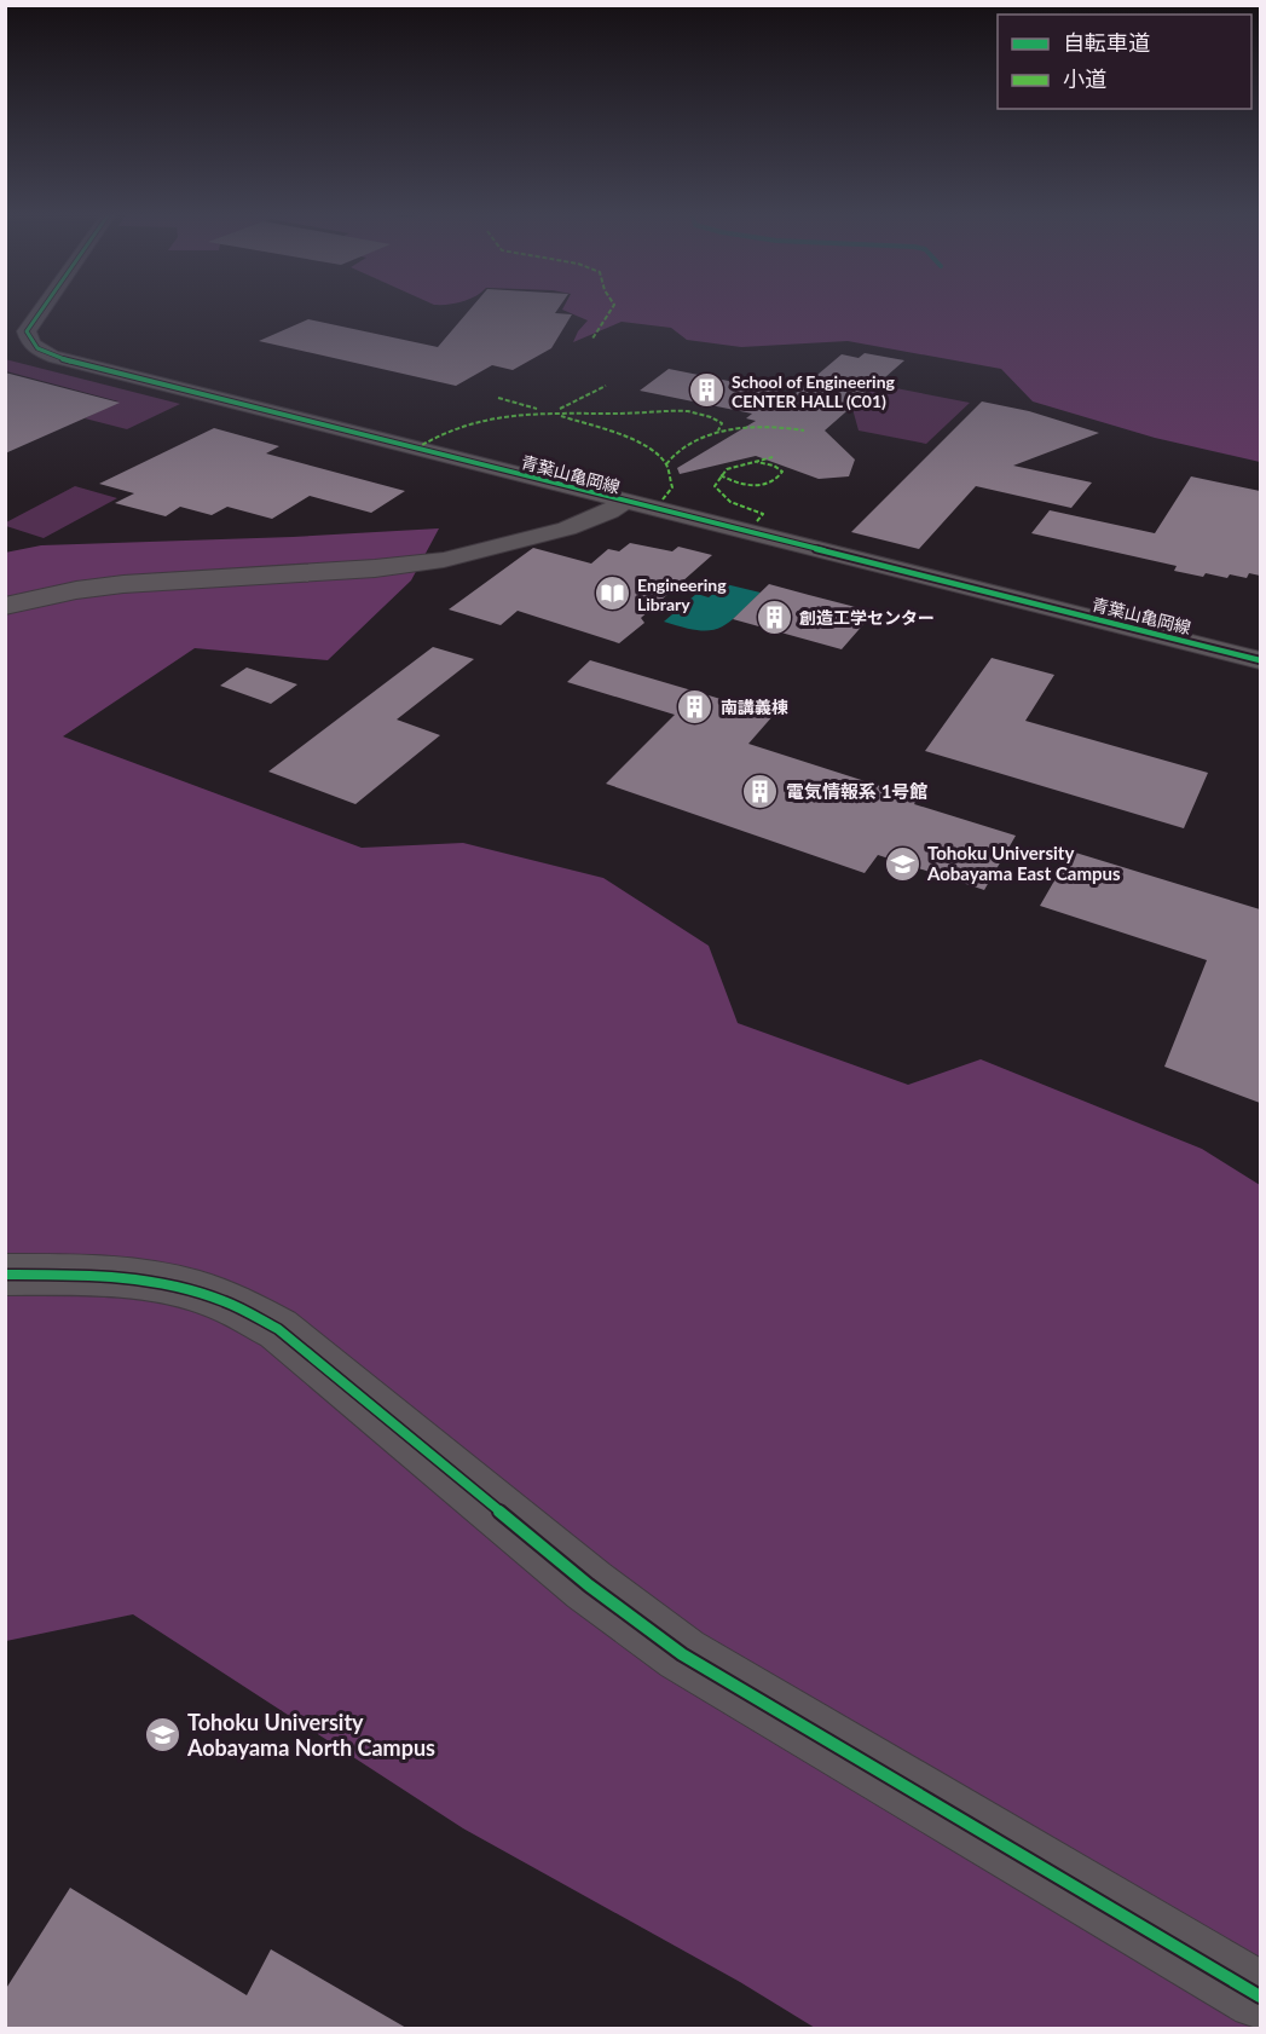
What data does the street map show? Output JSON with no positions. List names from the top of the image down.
{
  "streets": {
    "street": ["青葉山亀岡線"]
  },
  "places": {
    "building": [
      "School of Engineering CENTER HALL (C01)",
      "創造工学センター",
      "南講義棟",
      "電気情報系 1号館"
    ],
    "library": ["Engineering Library"],
    "school or university": ["Tohoku University Aobayama East Campus", "Tohoku University Aobayama North Campus"]
  },
  "legend": ["自転車道", "小道"]
}
